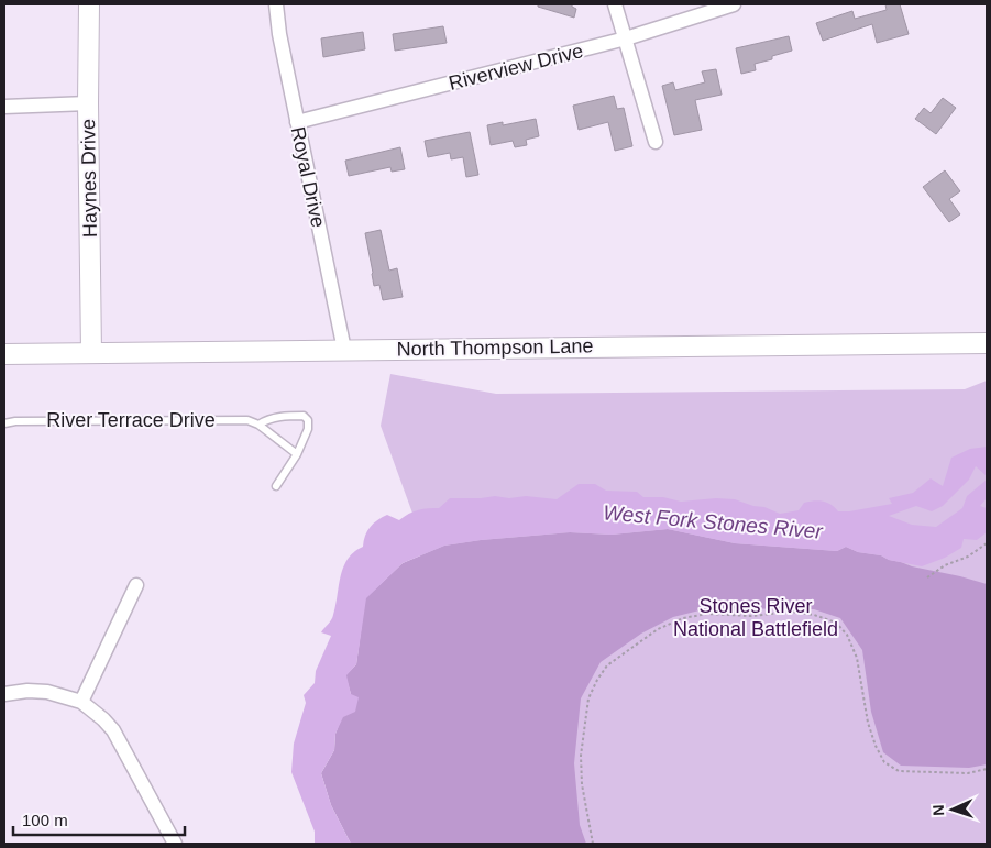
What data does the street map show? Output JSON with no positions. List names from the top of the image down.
{
  "streets": {
    "main road": ["Haynes Drive", "North Thompson Lane"],
    "street": ["Riverview Drive", "Royal Drive"],
    "lane": ["River Terrace Drive"]
  },
  "crossings": [
    ["Riverview Drive", "Royal Drive"],
    ["Royal Drive", "North Thompson Lane"],
    ["Haynes Drive", "North Thompson Lane"]
  ],
  "water": ["West Fork Stones River"],
  "parks": ["Stones River National Battlefield"],
  "scale_bar": "100 m",
  "north": "left"
}
